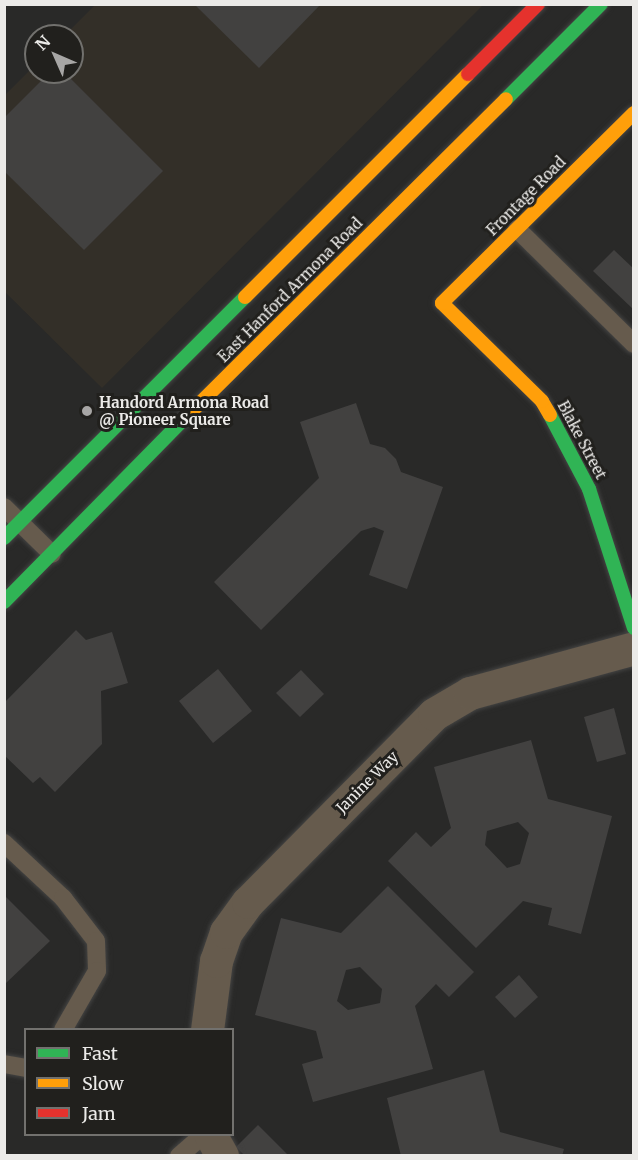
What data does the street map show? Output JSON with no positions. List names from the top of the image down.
{
  "streets": {
    "main road": ["Frontage Road", "East Hanford Armona Road", "Blake Street"],
    "street": ["Janine Way"]
  },
  "crossings": [
    ["Frontage Road", "Blake Street"]
  ],
  "places": ["Handord Armona Road @ Pioneer Square"],
  "legend": ["Fast", "Slow", "Jam"],
  "north": "top left"
}
